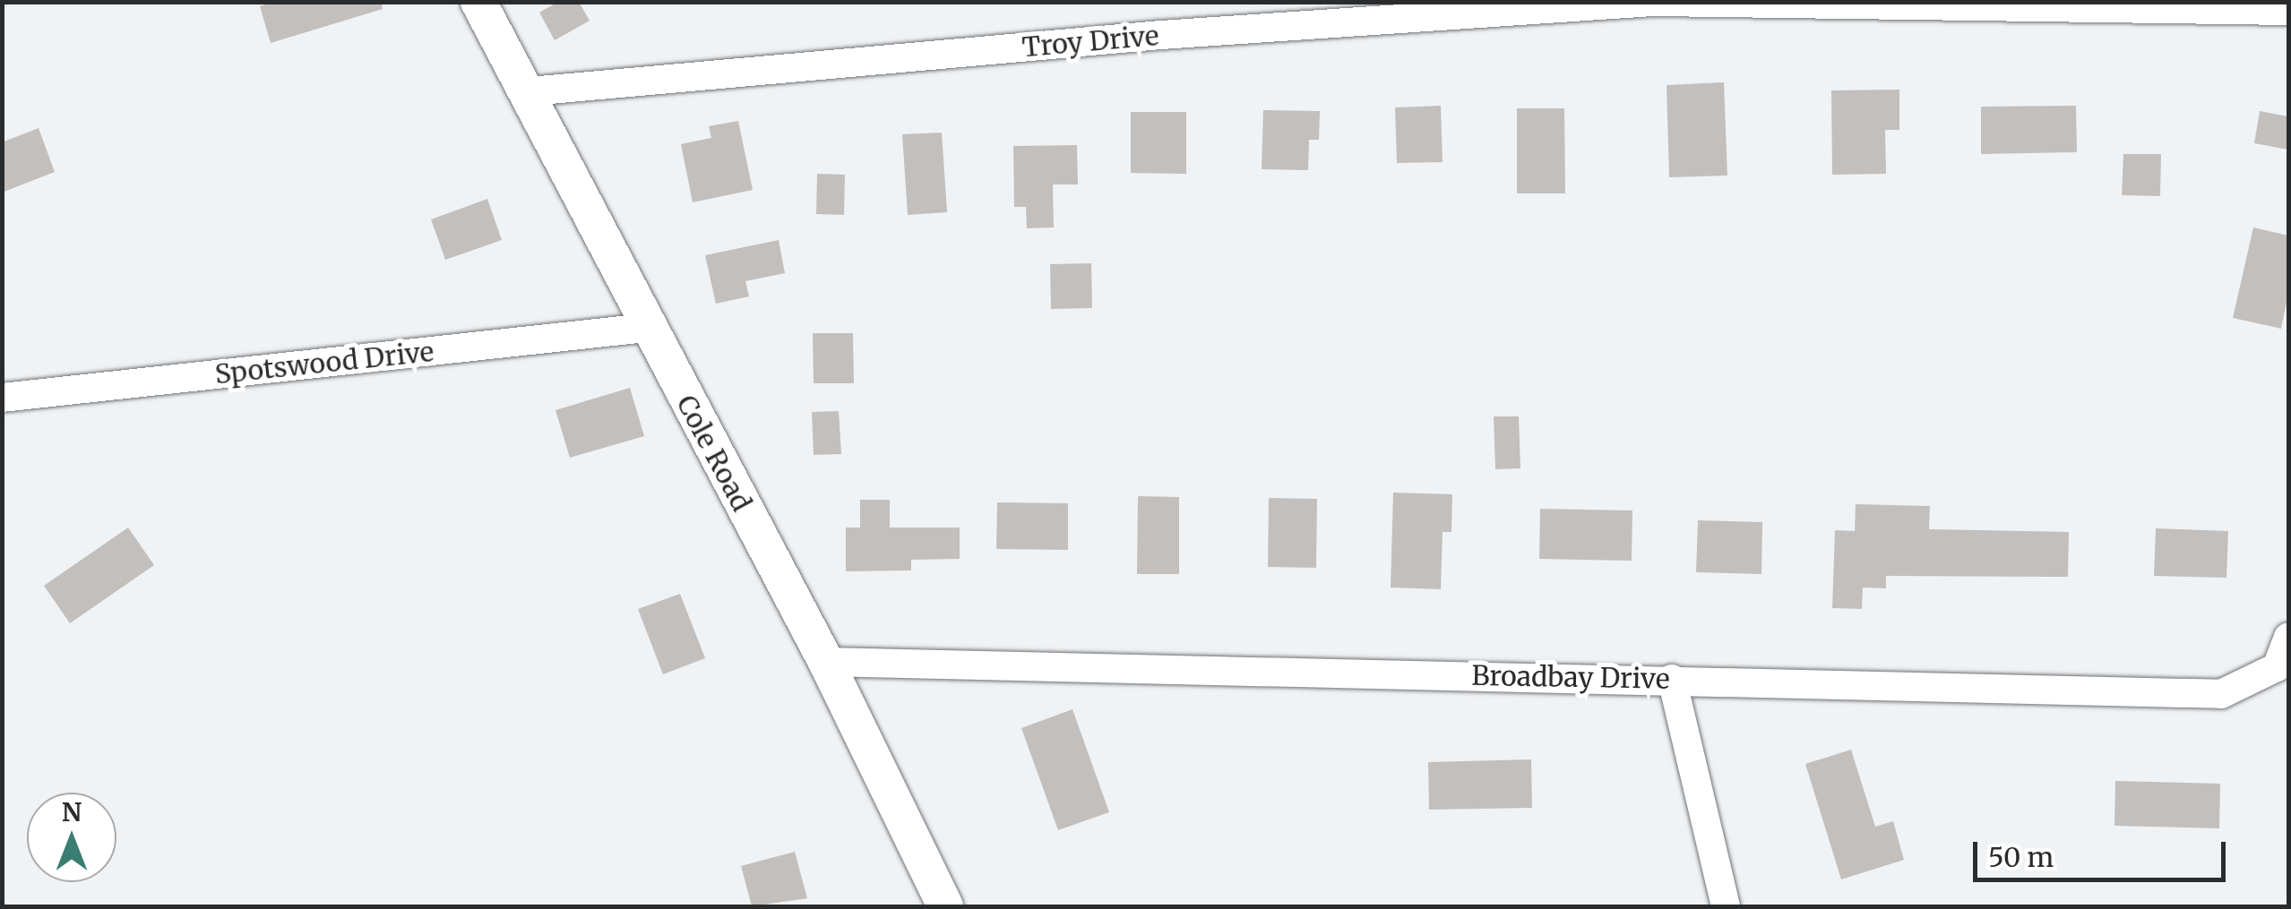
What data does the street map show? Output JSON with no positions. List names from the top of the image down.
{
  "streets": {
    "street": [
      "Troy Drive",
      "Spotswood Drive",
      "Cole Road",
      "Broadbay Drive"
    ]
  },
  "crossings": [
    ["Troy Drive", "Cole Road"],
    ["Spotswood Drive", "Cole Road"],
    ["Cole Road", "Broadbay Drive"]
  ],
  "scale_bar": "50 m",
  "north": "top"
}
